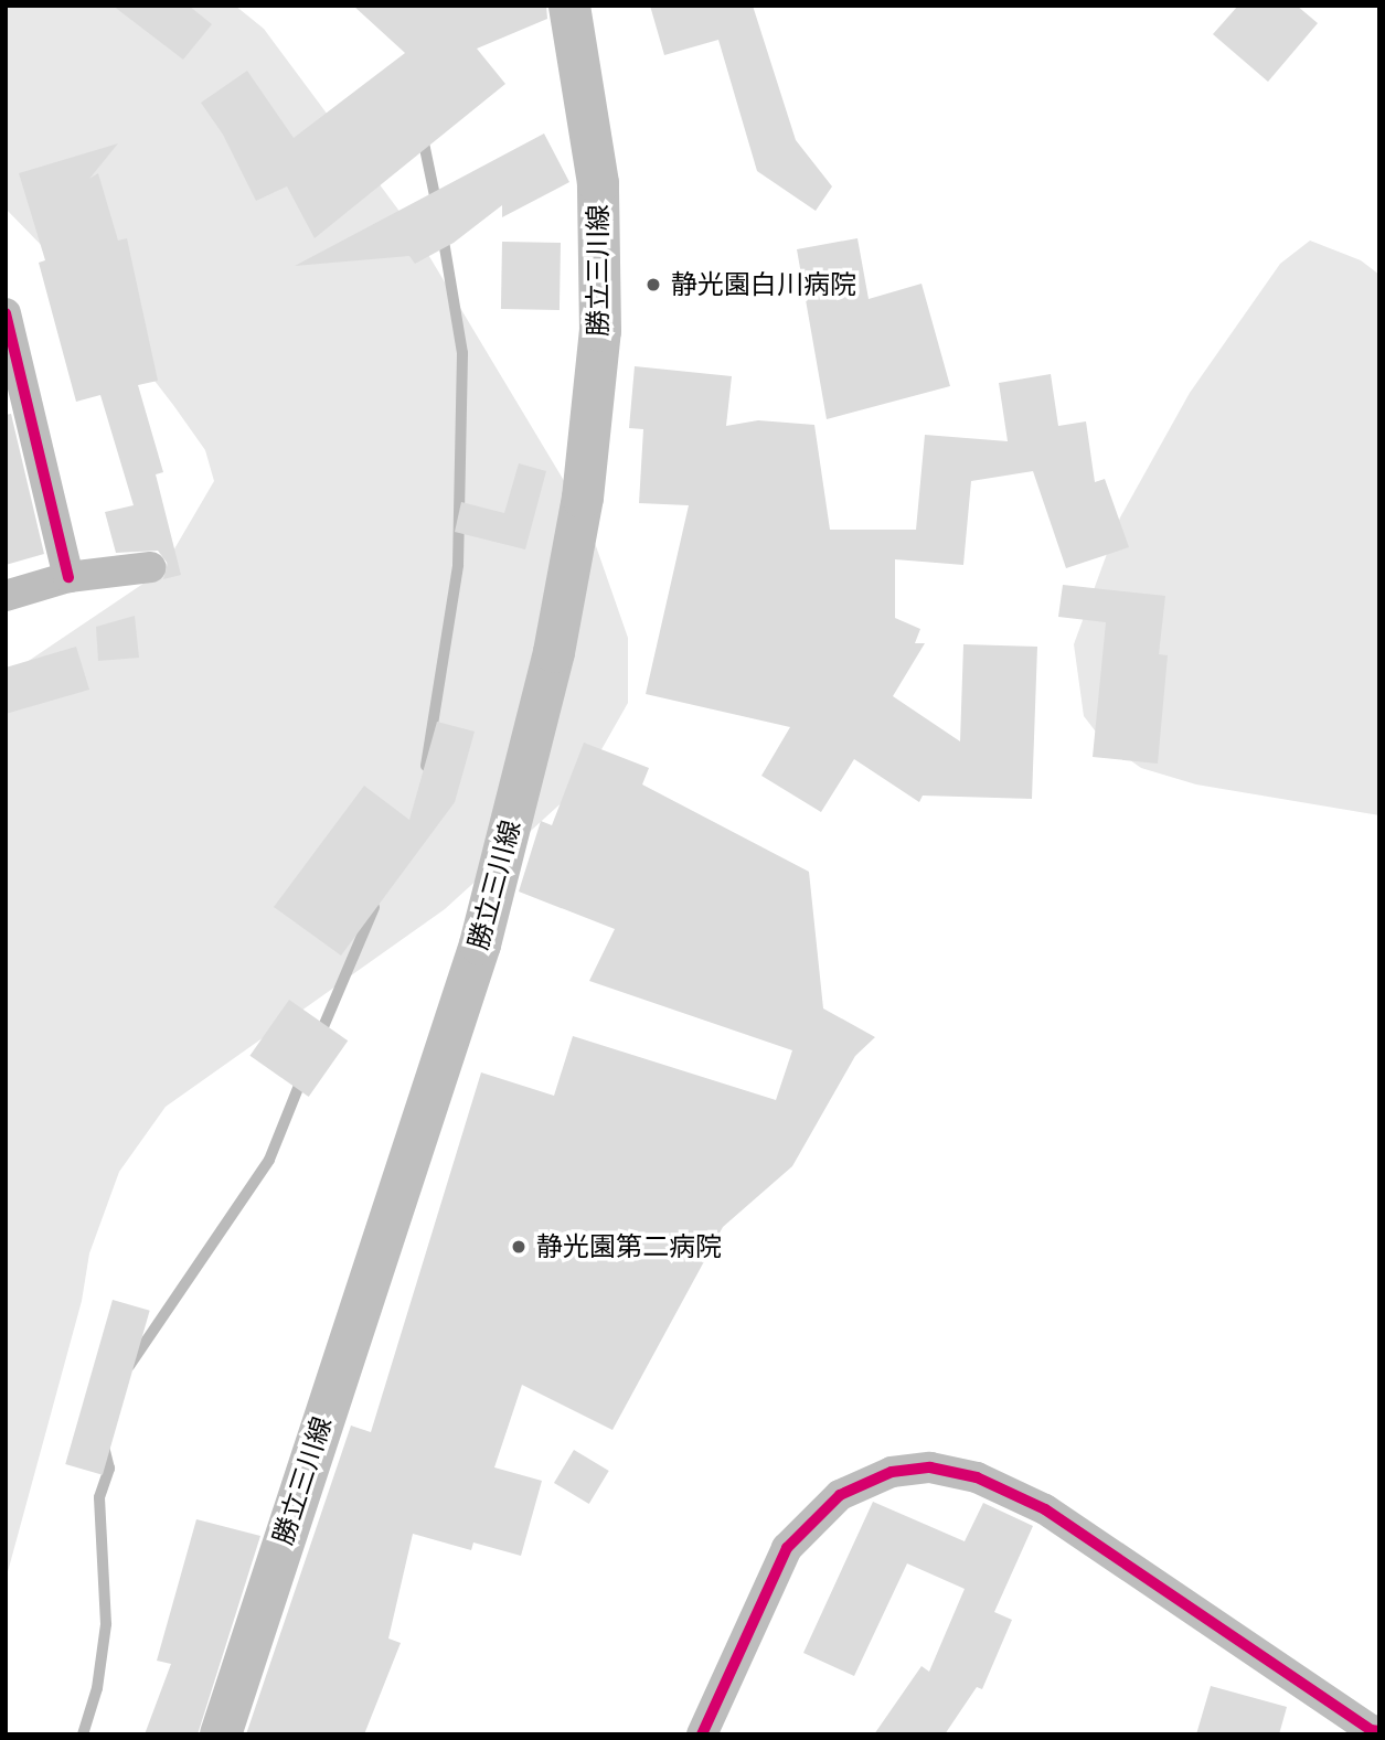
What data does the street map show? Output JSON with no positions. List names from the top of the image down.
{
  "streets": {
    "main road": ["勝立三川線"]
  },
  "places": ["静光園白川病院", "静光園第二病院"]
}
